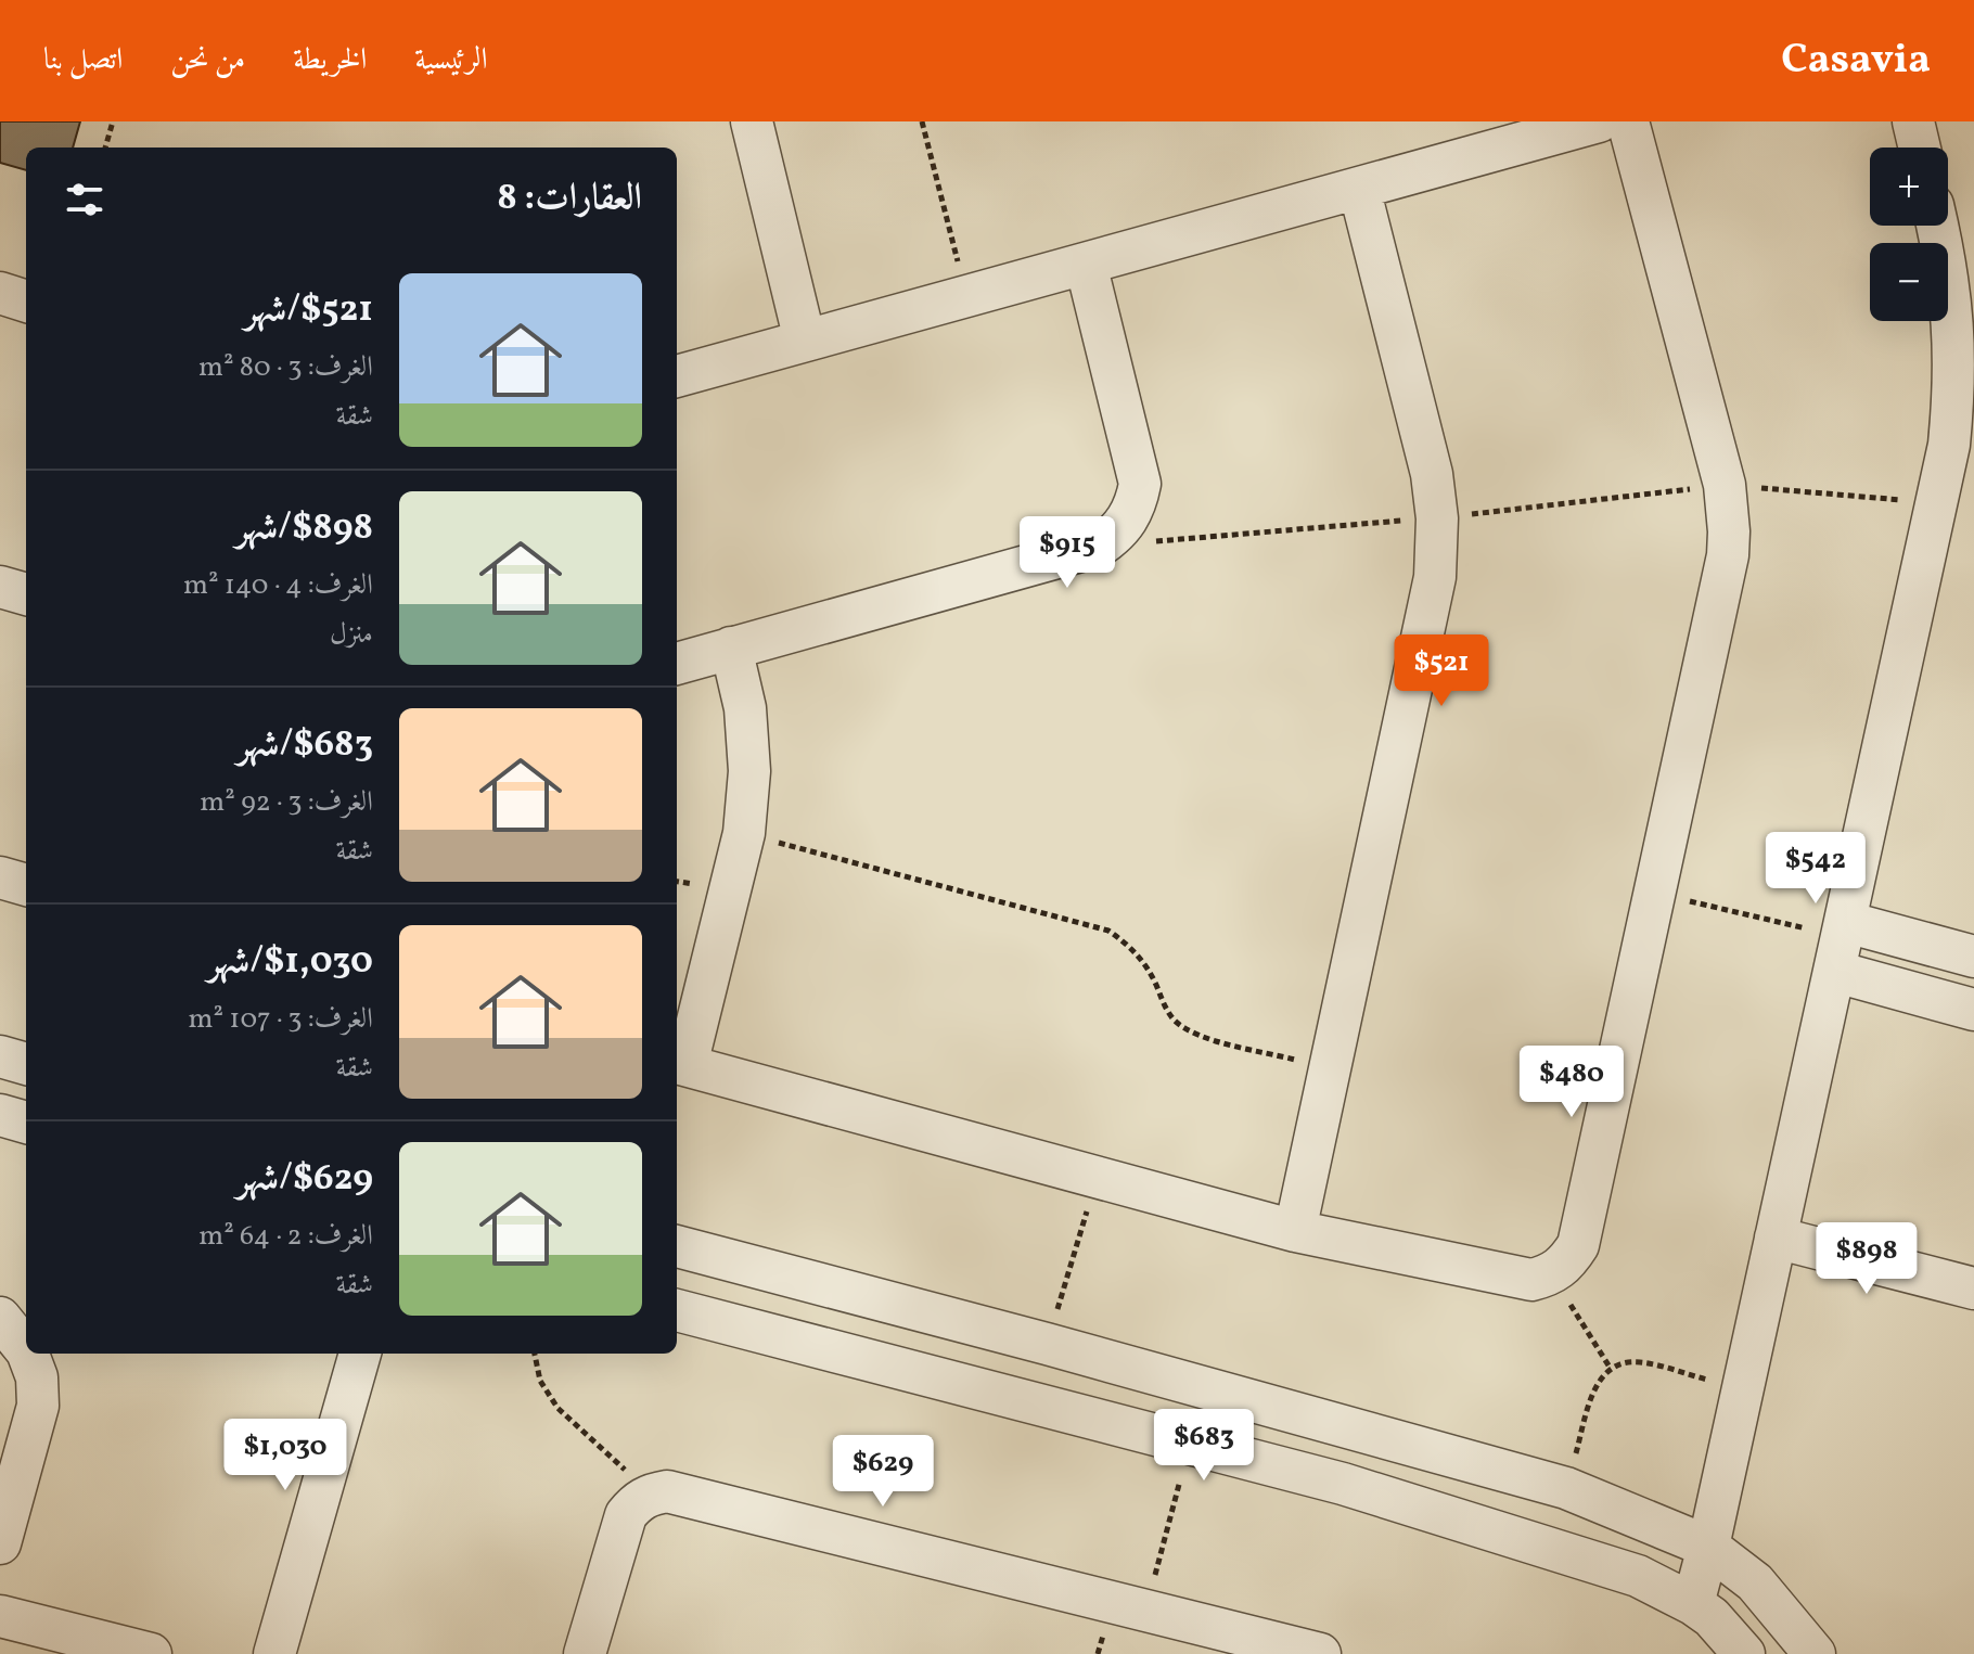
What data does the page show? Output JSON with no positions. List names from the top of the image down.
{
  "page": {
    "header": "Casavia",
    "nav": [
      "الرئيسية",
      "الخريطة",
      "من نحن",
      "اتصل بنا"
    ],
    "map_buttons": ["+", "−"],
    "heading": "العقارات: 8",
    "list": [
      {
        "name": "$521/شهر",
        "note": "الغرف: 3 · 80 m² · شقة"
      },
      {
        "name": "$898/شهر",
        "note": "الغرف: 4 · 140 m² · منزل"
      },
      {
        "name": "$683/شهر",
        "note": "الغرف: 3 · 92 m² · شقة"
      },
      {
        "name": "$1,030/شهر",
        "note": "الغرف: 3 · 107 m² · شقة"
      },
      {
        "name": "$629/شهر",
        "note": "الغرف: 2 · 64 m² · شقة"
      }
    ],
    "price": [
      "$915",
      "$521",
      "$542",
      "$480",
      "$898",
      "$683",
      "$1,030",
      "$629"
    ]
  }
}
